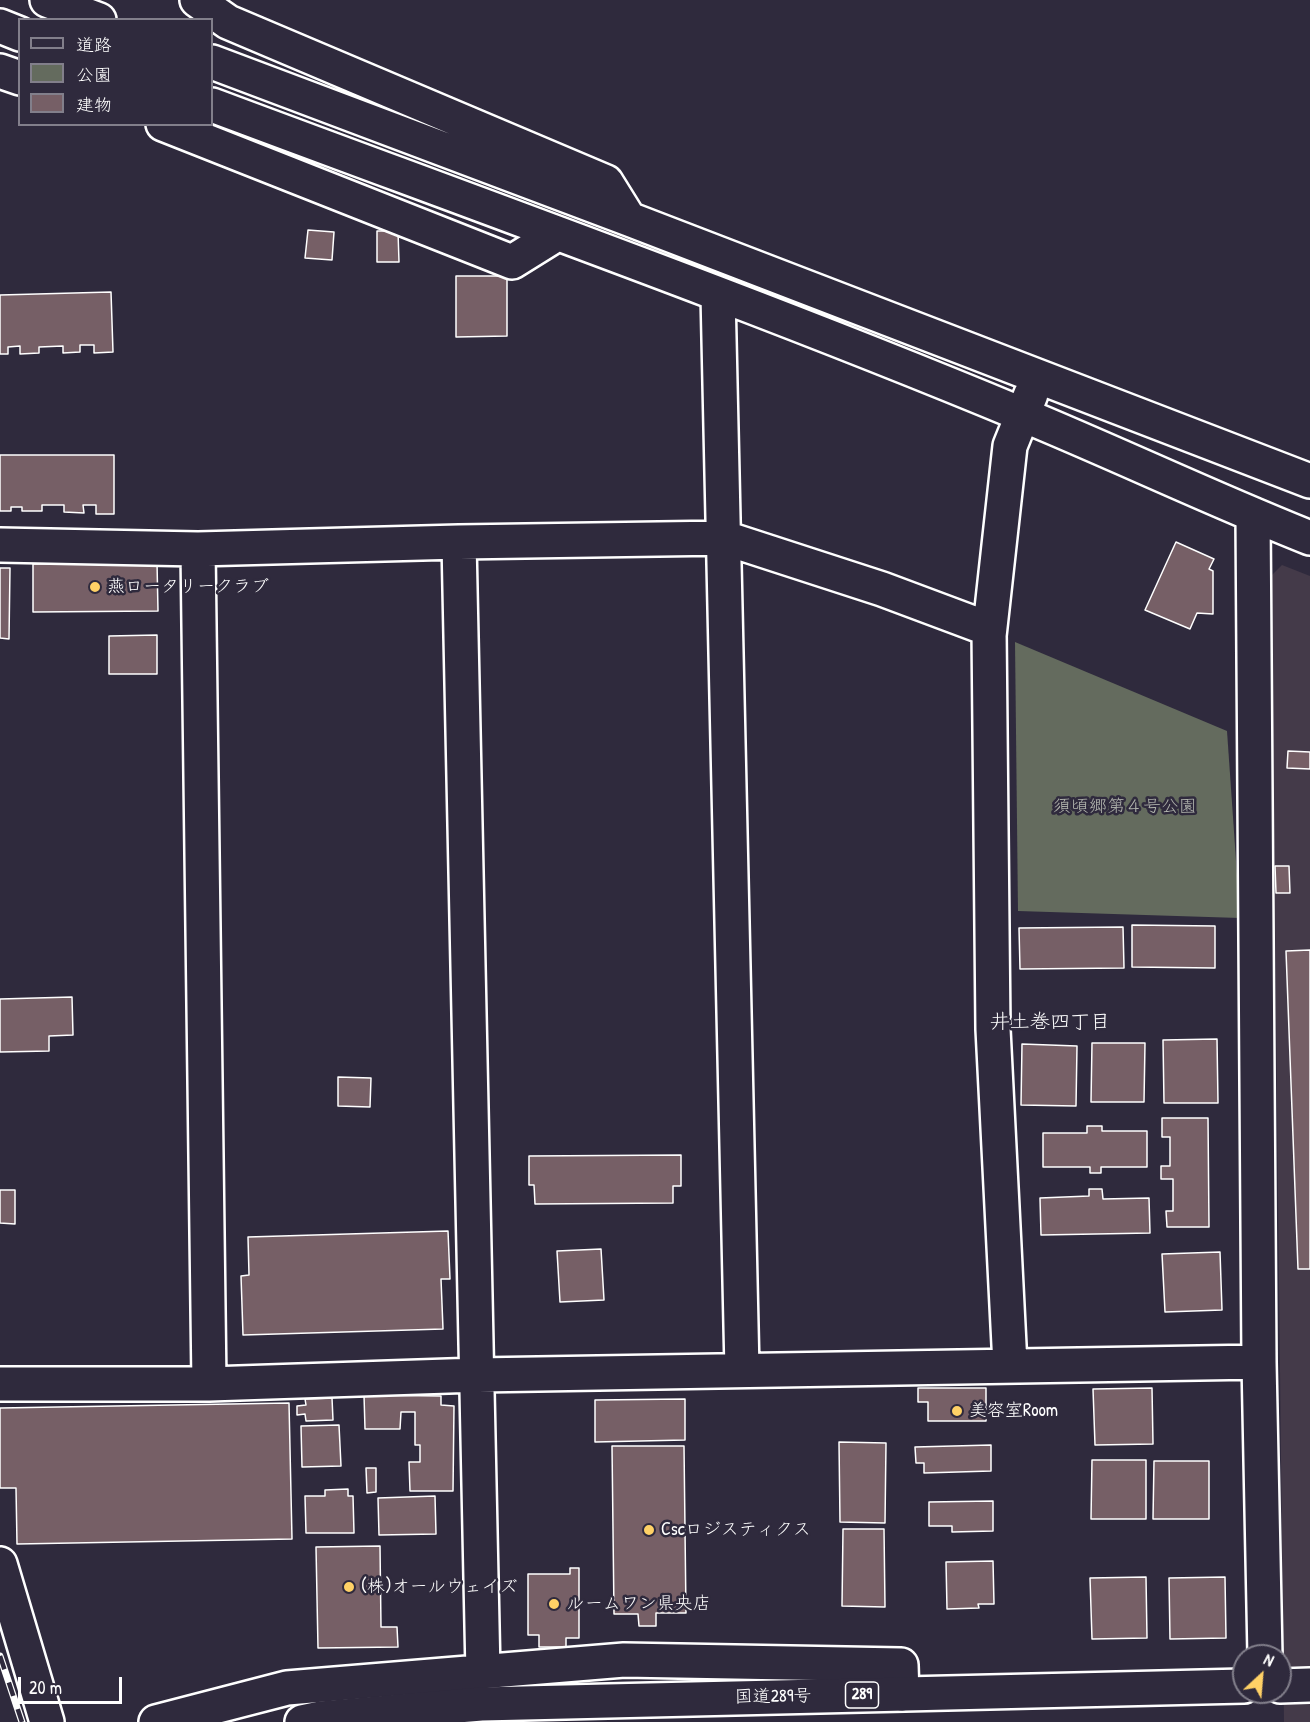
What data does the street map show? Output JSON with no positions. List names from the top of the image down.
{
  "streets": {
    "main road": ["289", "国道289号"]
  },
  "districts": ["井土巻四丁目"],
  "parks": ["須頃郷第４号公園"],
  "places": [
    "燕ロータリークラブ",
    "美容室Room",
    "Cscロジスティクス",
    "(株)オールウェイズ",
    "ルームワン県央店"
  ],
  "legend": ["道路", "公園", "建物"],
  "scale_bar": "20 m",
  "north": "top right"
}
